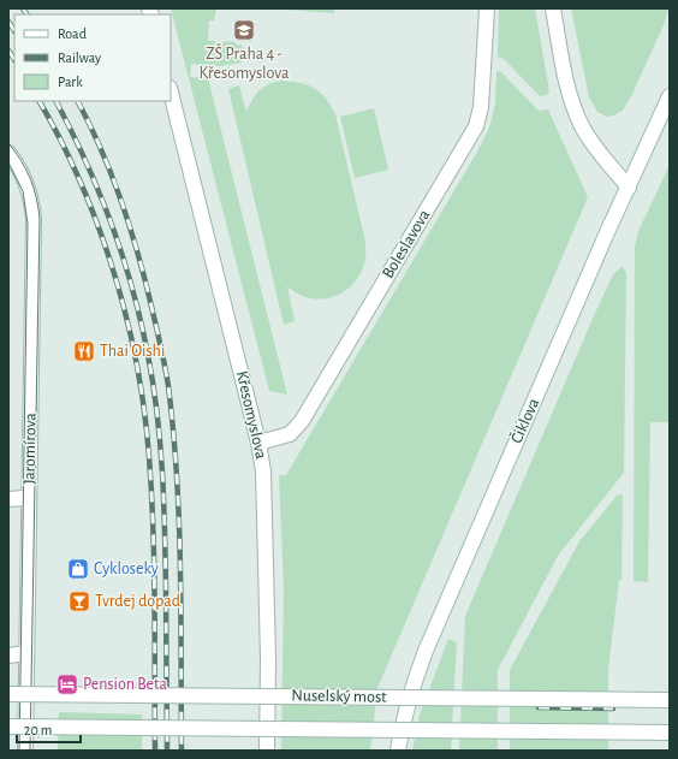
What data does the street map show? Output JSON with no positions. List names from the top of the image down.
{
  "streets": {
    "street": [
      "Boleslavova",
      "Křesomyslova",
      "Čiklova",
      "Jaromírova",
      "Nuselský most"
    ]
  },
  "crossings": [
    ["Boleslavova", "Křesomyslova"]
  ],
  "places": {
    "school or university": ["ZŠ Praha 4 - Křesomyslova"],
    "restaurant": ["Thai Oishi"],
    "shop": ["Cykloseky"],
    "bar": ["Tvrdej dopad"],
    "hotel": ["Pension Beta"]
  },
  "legend": ["Road", "Railway", "Park"],
  "scale_bar": "20 m"
}
